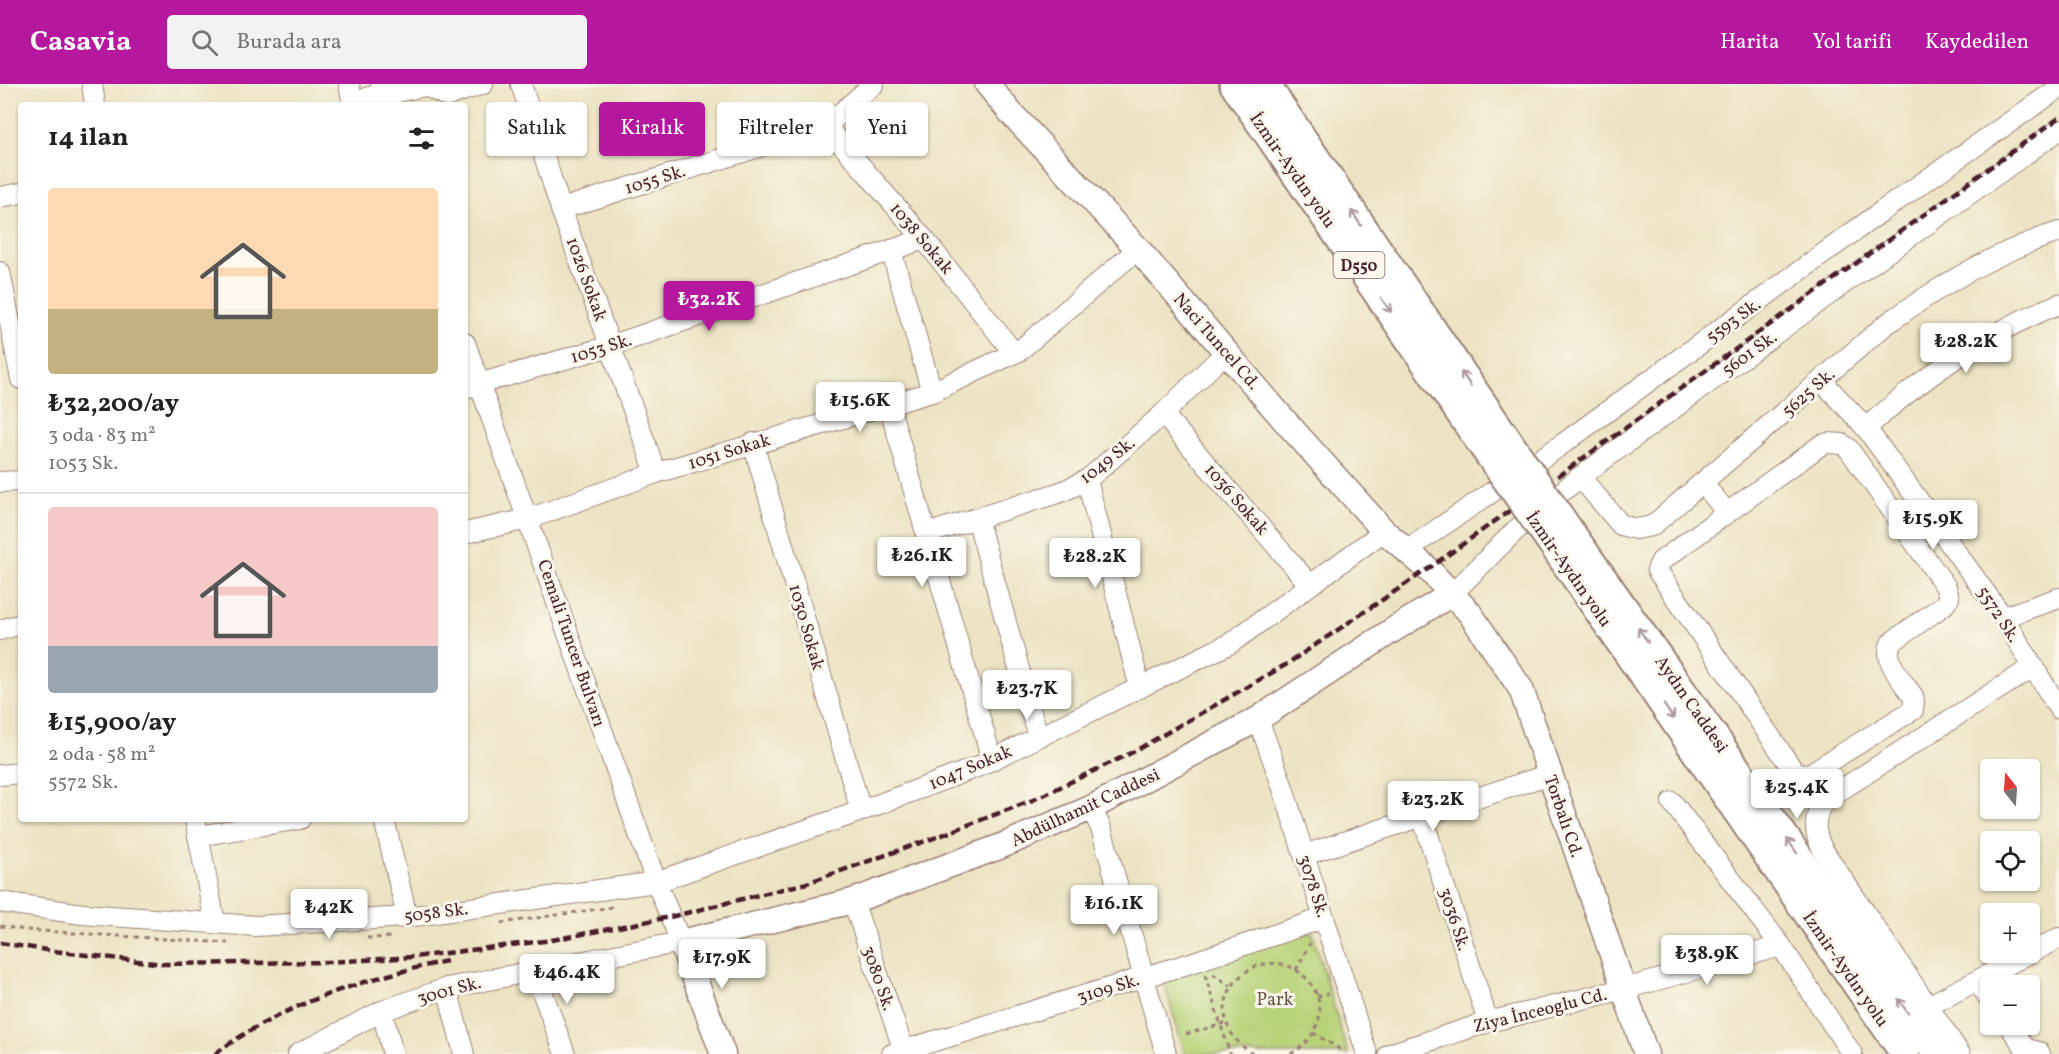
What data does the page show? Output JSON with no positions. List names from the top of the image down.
{
  "streets": {
    "highway": ["İzmir-Aydın yolu", "D550", "Aydın Caddesi"],
    "main road": ["Naci Tuncel Cd.", "Abdülhamit Caddesi", "Torbalı Cd."],
    "street": [
      "1055 Sk.",
      "1038 Sokak",
      "1026 Sokak",
      "5593 Sk.",
      "1053 Sk.",
      "5601 Sk.",
      "5625 Sk.",
      "1051 Sokak",
      "1049 Sk.",
      "1036 Sokak",
      "5572 Sk.",
      "1030 Sokak",
      "Cemali Tuncer Bulvarı",
      "1047 Sokak",
      "3078 Sk.",
      "5058 Sk.",
      "3036 Sk.",
      "3080 Sk.",
      "3109 Sk.",
      "3001 Sk.",
      "Ziya İnceoglu Cd."
    ]
  },
  "crossings": [
    ["İzmir-Aydın yolu", "Aydın Caddesi"],
    ["1055 Sk.", "1026 Sokak"],
    ["1038 Sokak", "1053 Sk."],
    ["1038 Sokak", "1051 Sokak"],
    ["1026 Sokak", "1053 Sk."],
    ["1026 Sokak", "1051 Sokak"],
    ["5593 Sk.", "Naci Tuncel Cd."],
    ["Naci Tuncel Cd.", "5601 Sk."],
    ["Naci Tuncel Cd.", "1051 Sokak"],
    ["Naci Tuncel Cd.", "1049 Sk."],
    ["Naci Tuncel Cd.", "1047 Sokak"],
    ["Naci Tuncel Cd.", "Abdülhamit Caddesi"],
    ["Naci Tuncel Cd.", "Torbalı Cd."],
    ["1053 Sk.", "Cemali Tuncer Bulvarı"],
    ["5601 Sk.", "5625 Sk."],
    ["5601 Sk.", "Abdülhamit Caddesi"],
    ["5601 Sk.", "Torbalı Cd."],
    ["5625 Sk.", "5572 Sk."],
    ["1051 Sokak", "1030 Sokak"],
    ["1051 Sokak", "Cemali Tuncer Bulvarı"],
    ["1049 Sk.", "1036 Sokak"],
    ["1036 Sokak", "1047 Sokak"],
    ["1030 Sokak", "1047 Sokak"],
    ["Cemali Tuncer Bulvarı", "1047 Sokak"],
    ["Cemali Tuncer Bulvarı", "Abdülhamit Caddesi"],
    ["Cemali Tuncer Bulvarı", "5058 Sk."],
    ["Cemali Tuncer Bulvarı", "3001 Sk."],
    ["1047 Sokak", "5058 Sk."],
    ["Abdülhamit Caddesi", "Torbalı Cd."],
    ["Abdülhamit Caddesi", "3078 Sk."],
    ["Abdülhamit Caddesi", "3080 Sk."],
    ["Abdülhamit Caddesi", "3001 Sk."],
    ["Torbalı Cd.", "Ziya İnceoglu Cd."],
    ["3078 Sk.", "3109 Sk."],
    ["3036 Sk.", "Ziya İnceoglu Cd."],
    ["3080 Sk.", "3109 Sk."]
  ],
  "one_way": ["Aydın Caddesi"],
  "parks": ["Park"],
  "north": "top",
  "page": {
    "header": "Casavia",
    "search": "Burada ara",
    "nav": ["Harita", "Yol tarifi", "Kaydedilen"],
    "chip": [
      "Satılık",
      "Kiralık",
      "Filtreler",
      "Yeni"
    ],
    "heading": "14 ilan",
    "list": [
      {
        "name": "₺32,200/ay",
        "note": "3 oda · 83 m² · 1053 Sk."
      },
      {
        "name": "₺15,900/ay",
        "note": "2 oda · 58 m² · 5572 Sk."
      }
    ],
    "price": [
      "₺32.2K",
      "₺28.2K",
      "₺15.6K",
      "₺15.9K",
      "₺26.1K",
      "₺28.2K",
      "₺23.7K",
      "₺25.4K",
      "₺23.2K",
      "₺16.1K",
      "₺42K",
      "₺38.9K",
      "₺17.9K",
      "₺46.4K"
    ],
    "map_buttons": ["+", "−"]
  }
}
